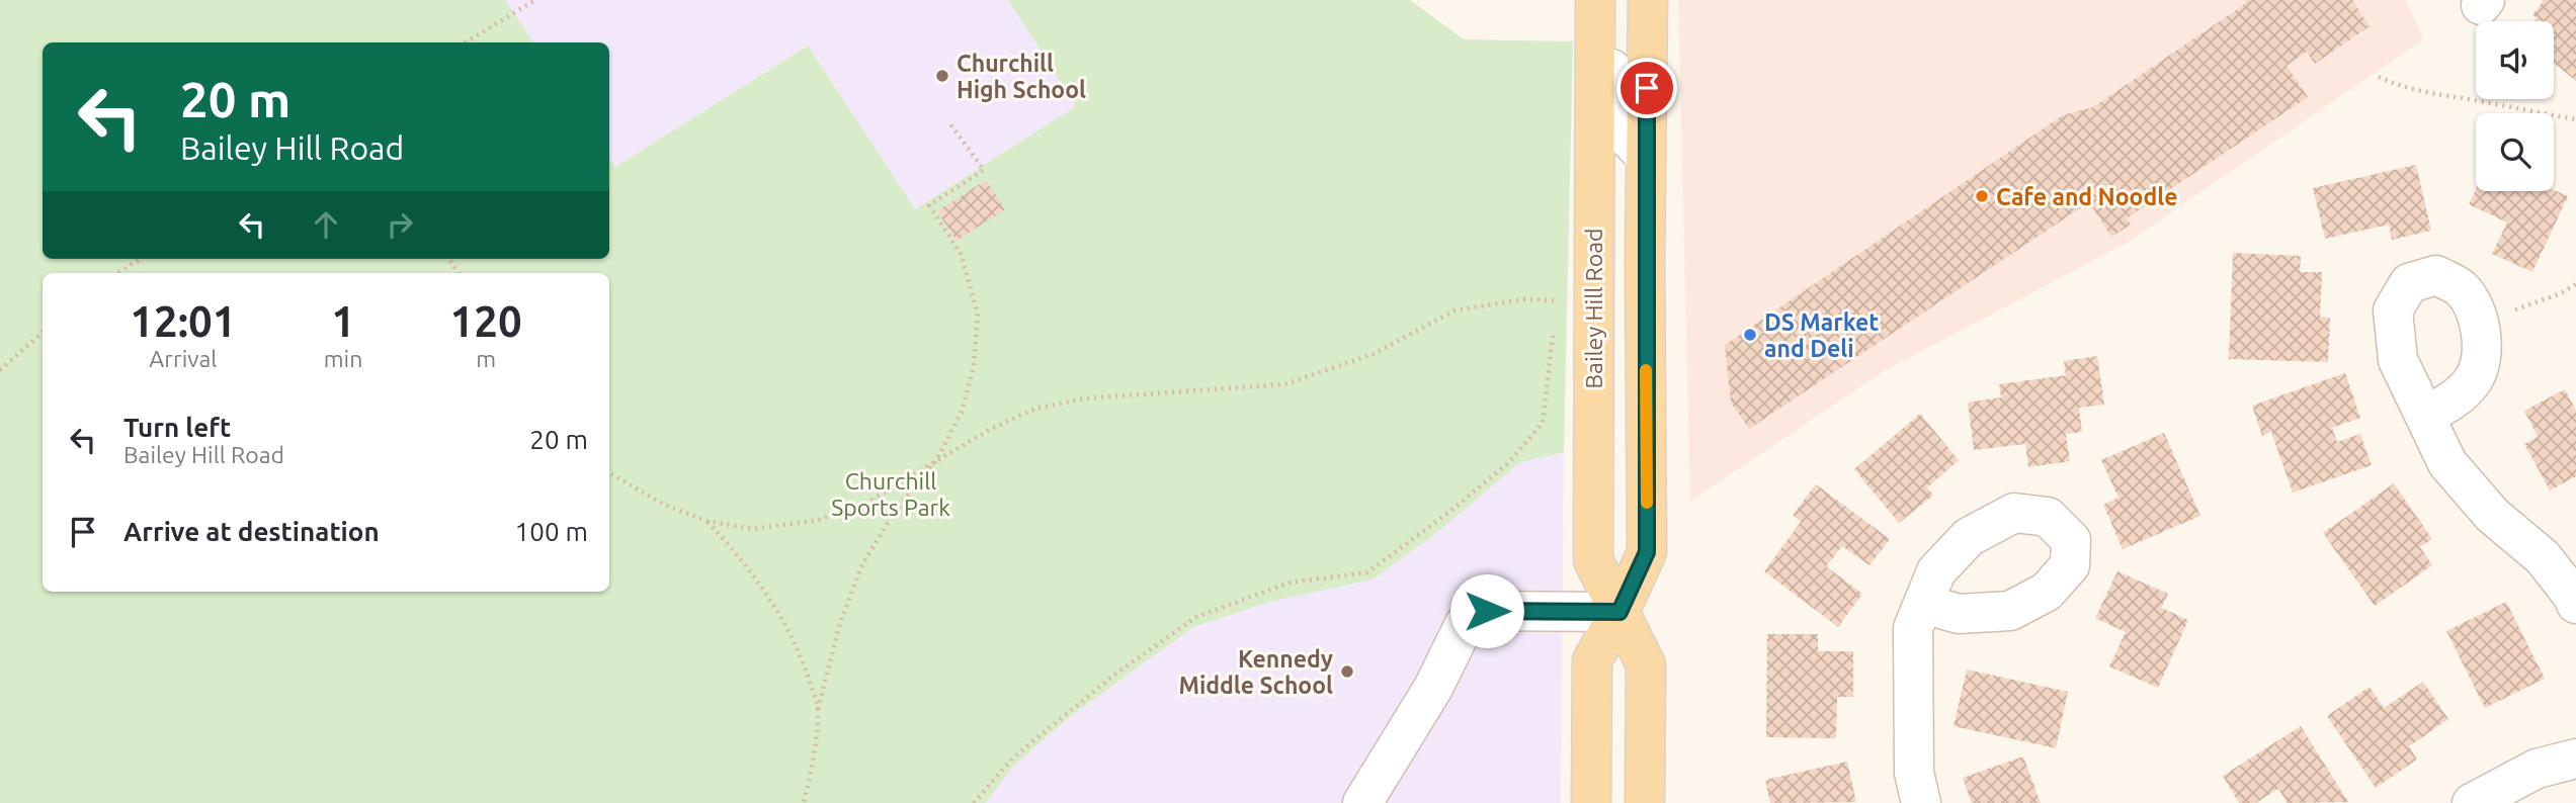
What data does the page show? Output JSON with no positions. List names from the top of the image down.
{
  "streets": {
    "main road": ["Bailey Hill Road"]
  },
  "parks": ["Churchill Sports Park"],
  "places": [
    "Churchill High School",
    "Cafe and Noodle",
    "DS Market and Deli",
    "Kennedy Middle School"
  ],
  "page": {
    "turn": ["20 m", "Bailey Hill Road"],
    "eta": [
      "12:01",
      "Arrival",
      "1",
      "min",
      "120",
      "m"
    ],
    "list": [
      {
        "name": "Turn left",
        "note": "Bailey Hill Road",
        "value": "20 m"
      },
      {
        "name": "Arrive at destination",
        "value": "100 m"
      }
    ]
  }
}
